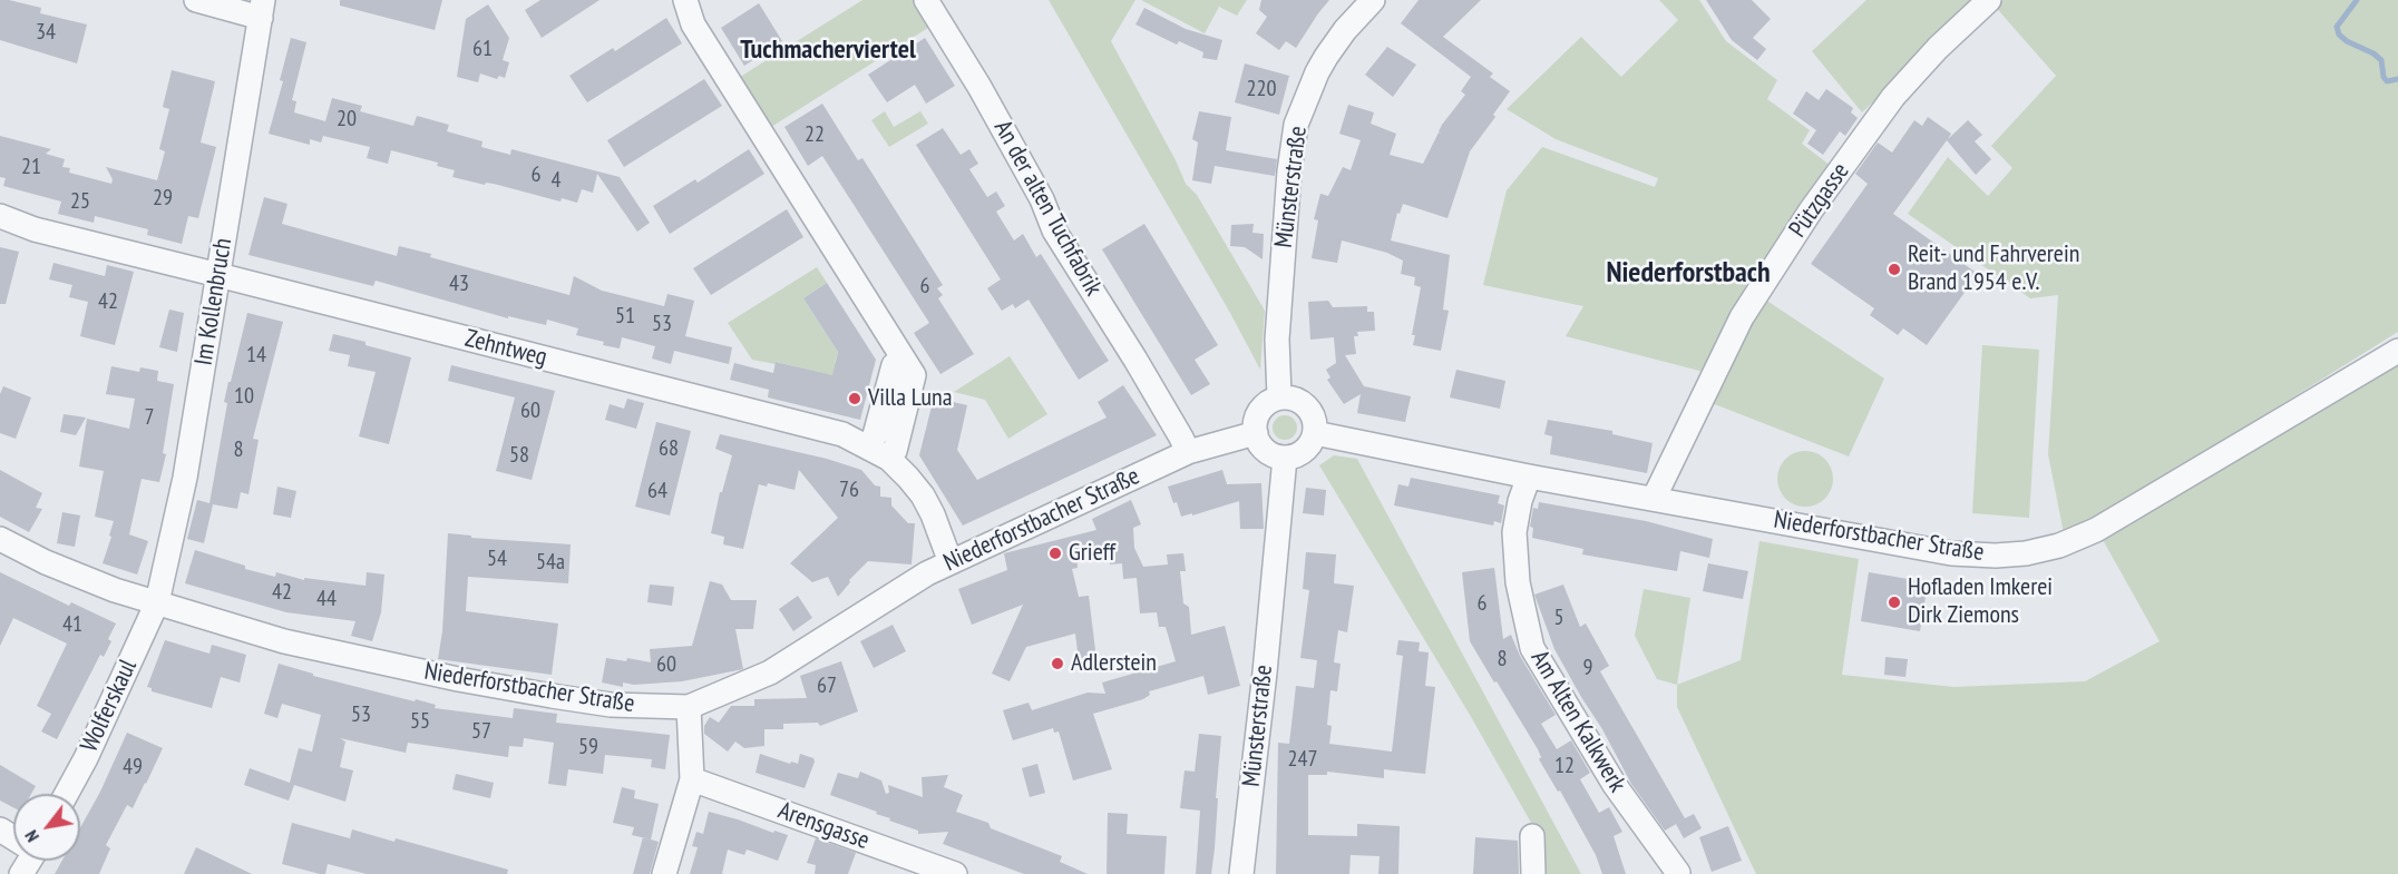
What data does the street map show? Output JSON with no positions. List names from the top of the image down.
{
  "streets": {
    "street": [
      "Münsterstraße",
      "Pützgasse",
      "An der alten Tuchfabrik",
      "Im Kollenbruch",
      "Zehntweg",
      "Niederforstbacher Straße",
      "Wolferskaul",
      "Am Alten Kalkwerk",
      "Arensgasse"
    ]
  },
  "crossings": [
    ["Münsterstraße", "Niederforstbacher Straße"],
    ["Pützgasse", "Niederforstbacher Straße"],
    ["An der alten Tuchfabrik", "Niederforstbacher Straße"],
    ["Im Kollenbruch", "Zehntweg"],
    ["Im Kollenbruch", "Niederforstbacher Straße"],
    ["Im Kollenbruch", "Wolferskaul"],
    ["Zehntweg", "Niederforstbacher Straße"],
    ["Niederforstbacher Straße", "Wolferskaul"],
    ["Niederforstbacher Straße", "Am Alten Kalkwerk"]
  ],
  "districts": ["Tuchmacherviertel", "Niederforstbach"],
  "places": [
    "Reit- und Fahrverein Brand 1954 e.V.",
    "Villa Luna",
    "Grieff",
    "Hofladen Imkerei Dirk Ziemons",
    "Adlerstein"
  ],
  "house_numbers": [
    "34",
    "61",
    "220",
    "20",
    "22",
    "21",
    "6",
    "4",
    "29",
    "25",
    "43",
    "6",
    "42",
    "51",
    "53",
    "14",
    "10",
    "60",
    "7",
    "68",
    "8",
    "58",
    "76",
    "64",
    "54",
    "54a",
    "42",
    "44",
    "6",
    "5",
    "41",
    "8",
    "60",
    "9",
    "67",
    "53",
    "55",
    "57",
    "59",
    "247",
    "12",
    "49"
  ],
  "north": "bottom left"
}
